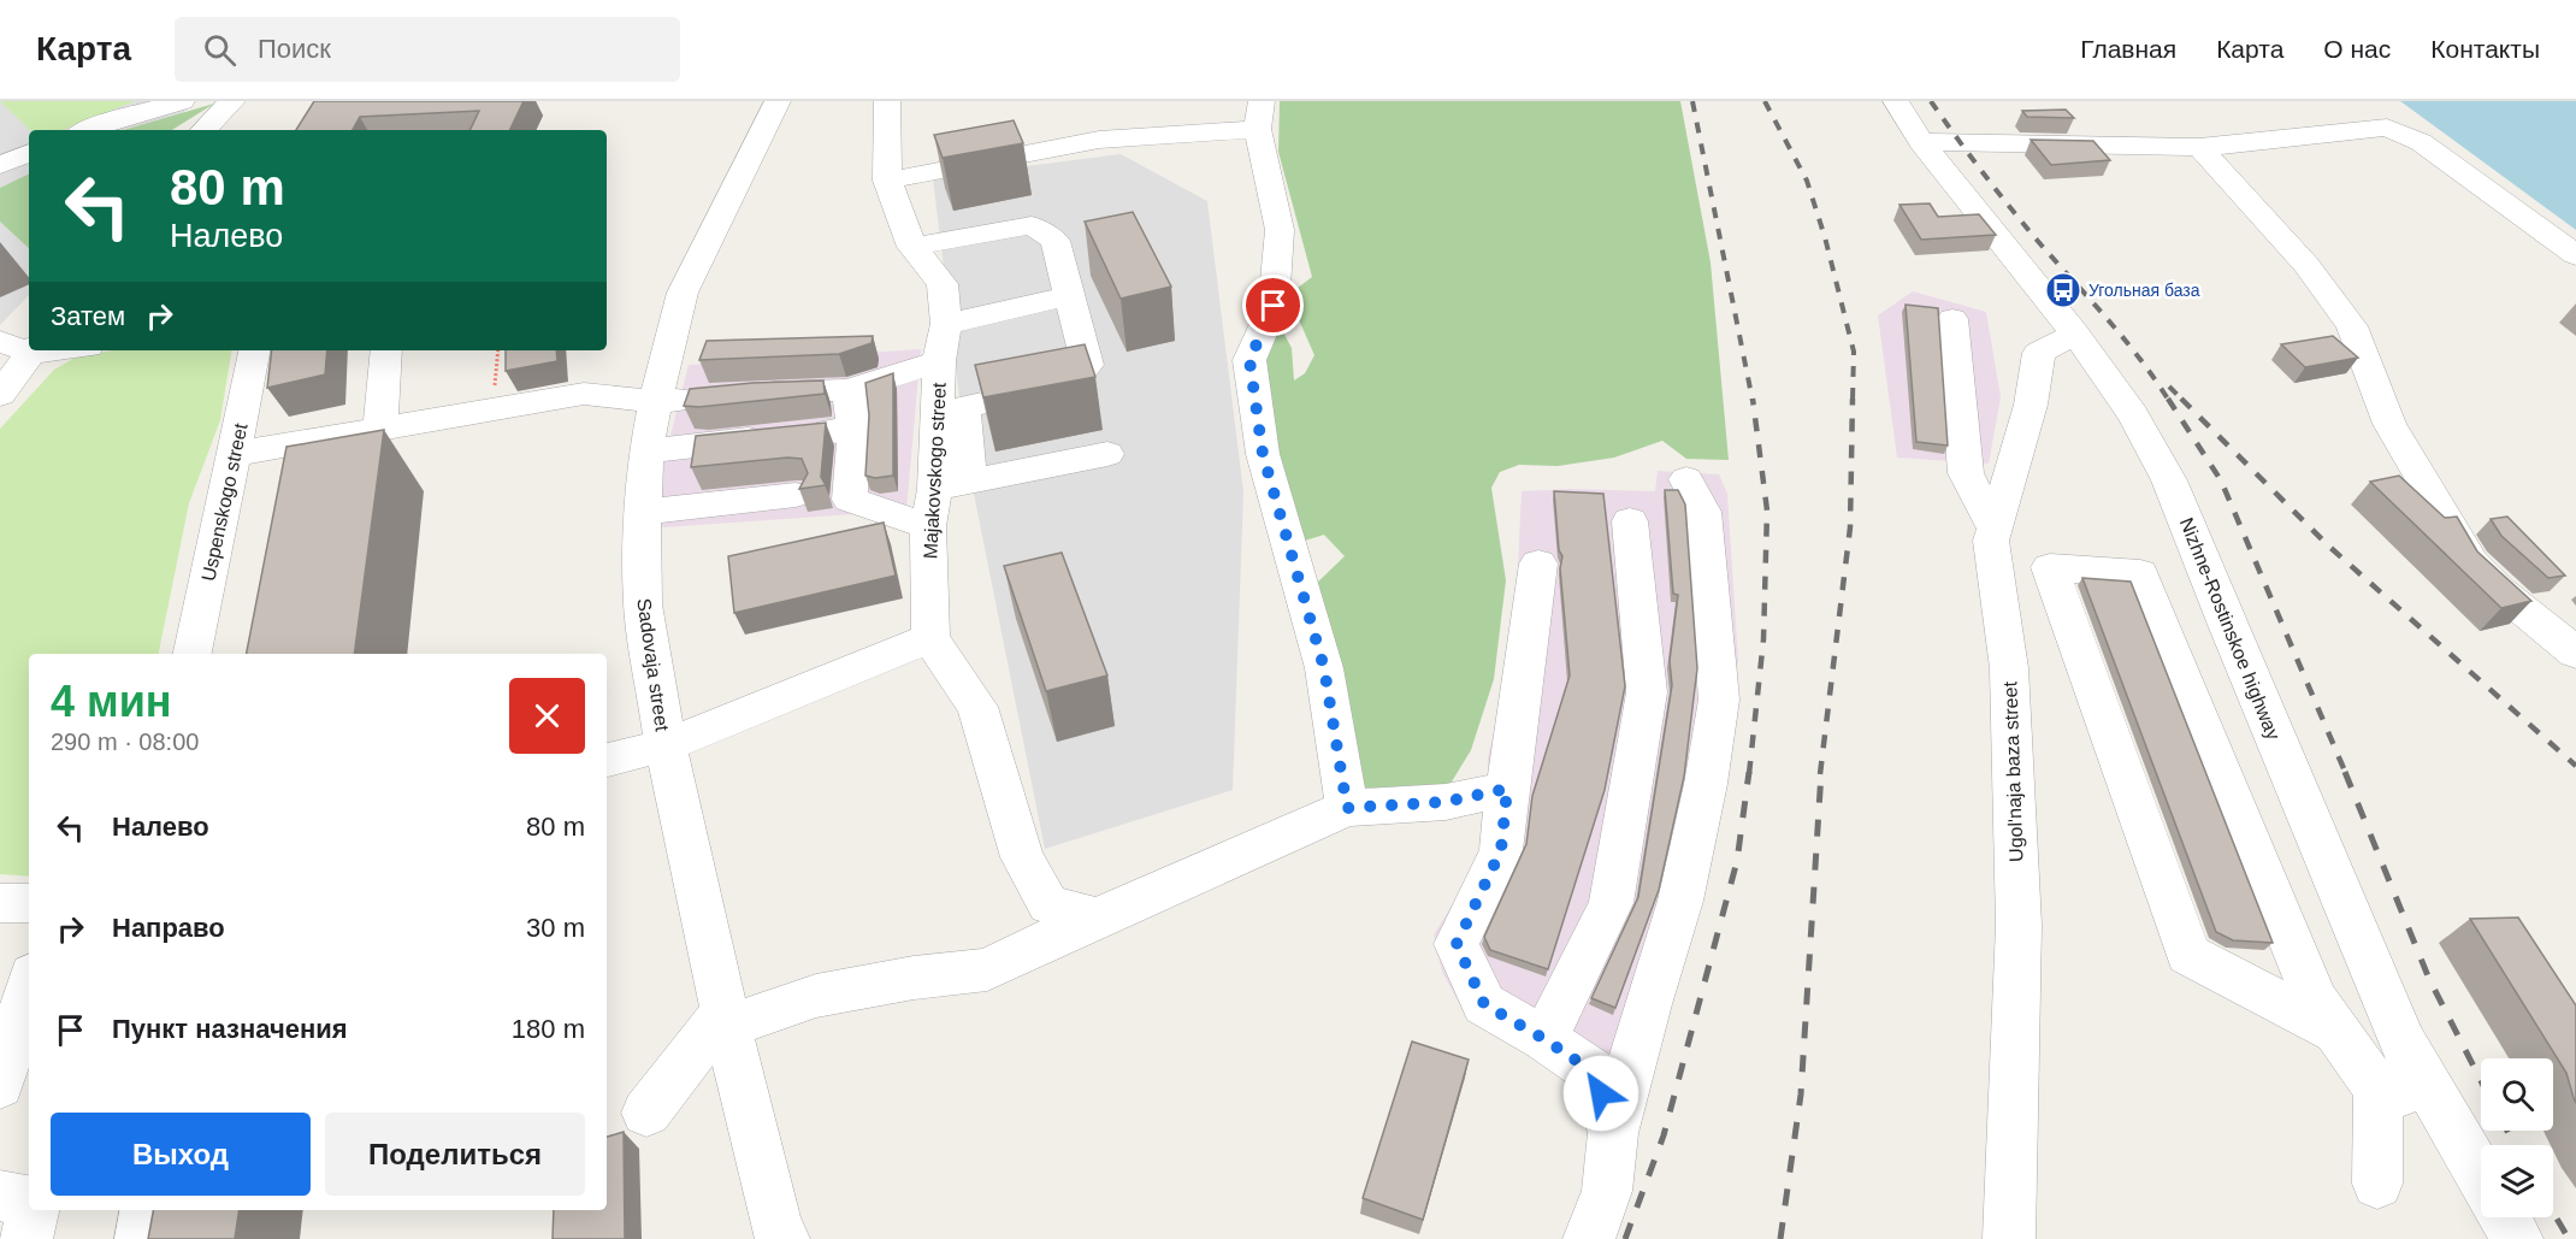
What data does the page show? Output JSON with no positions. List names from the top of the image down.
{
  "streets": {
    "street": [
      "Majakovskogo street",
      "Uspenskogo street",
      "Nizhne-Rostinskoe highway",
      "Sadovaja street",
      "Ugol'naja baza street"
    ]
  },
  "crossings": [
    ["Nizhne-Rostinskoe highway", "Ugol'naja baza street"]
  ],
  "places": {
    "bus stop": ["Угольная база"]
  },
  "page": {
    "header": "Карта",
    "search": "Поиск",
    "nav": [
      "Главная",
      "Карта",
      "О нас",
      "Контакты"
    ],
    "turn": ["80 m", "Налево"],
    "then": "Затем",
    "heading": ["4 мин", "290 m · 08:00"],
    "list": [
      {
        "name": "Налево",
        "value": "80 m"
      },
      {
        "name": "Направо",
        "value": "30 m"
      },
      {
        "name": "Пункт назначения",
        "value": "180 m"
      }
    ],
    "buttons": ["Выход", "Поделиться"]
  }
}
